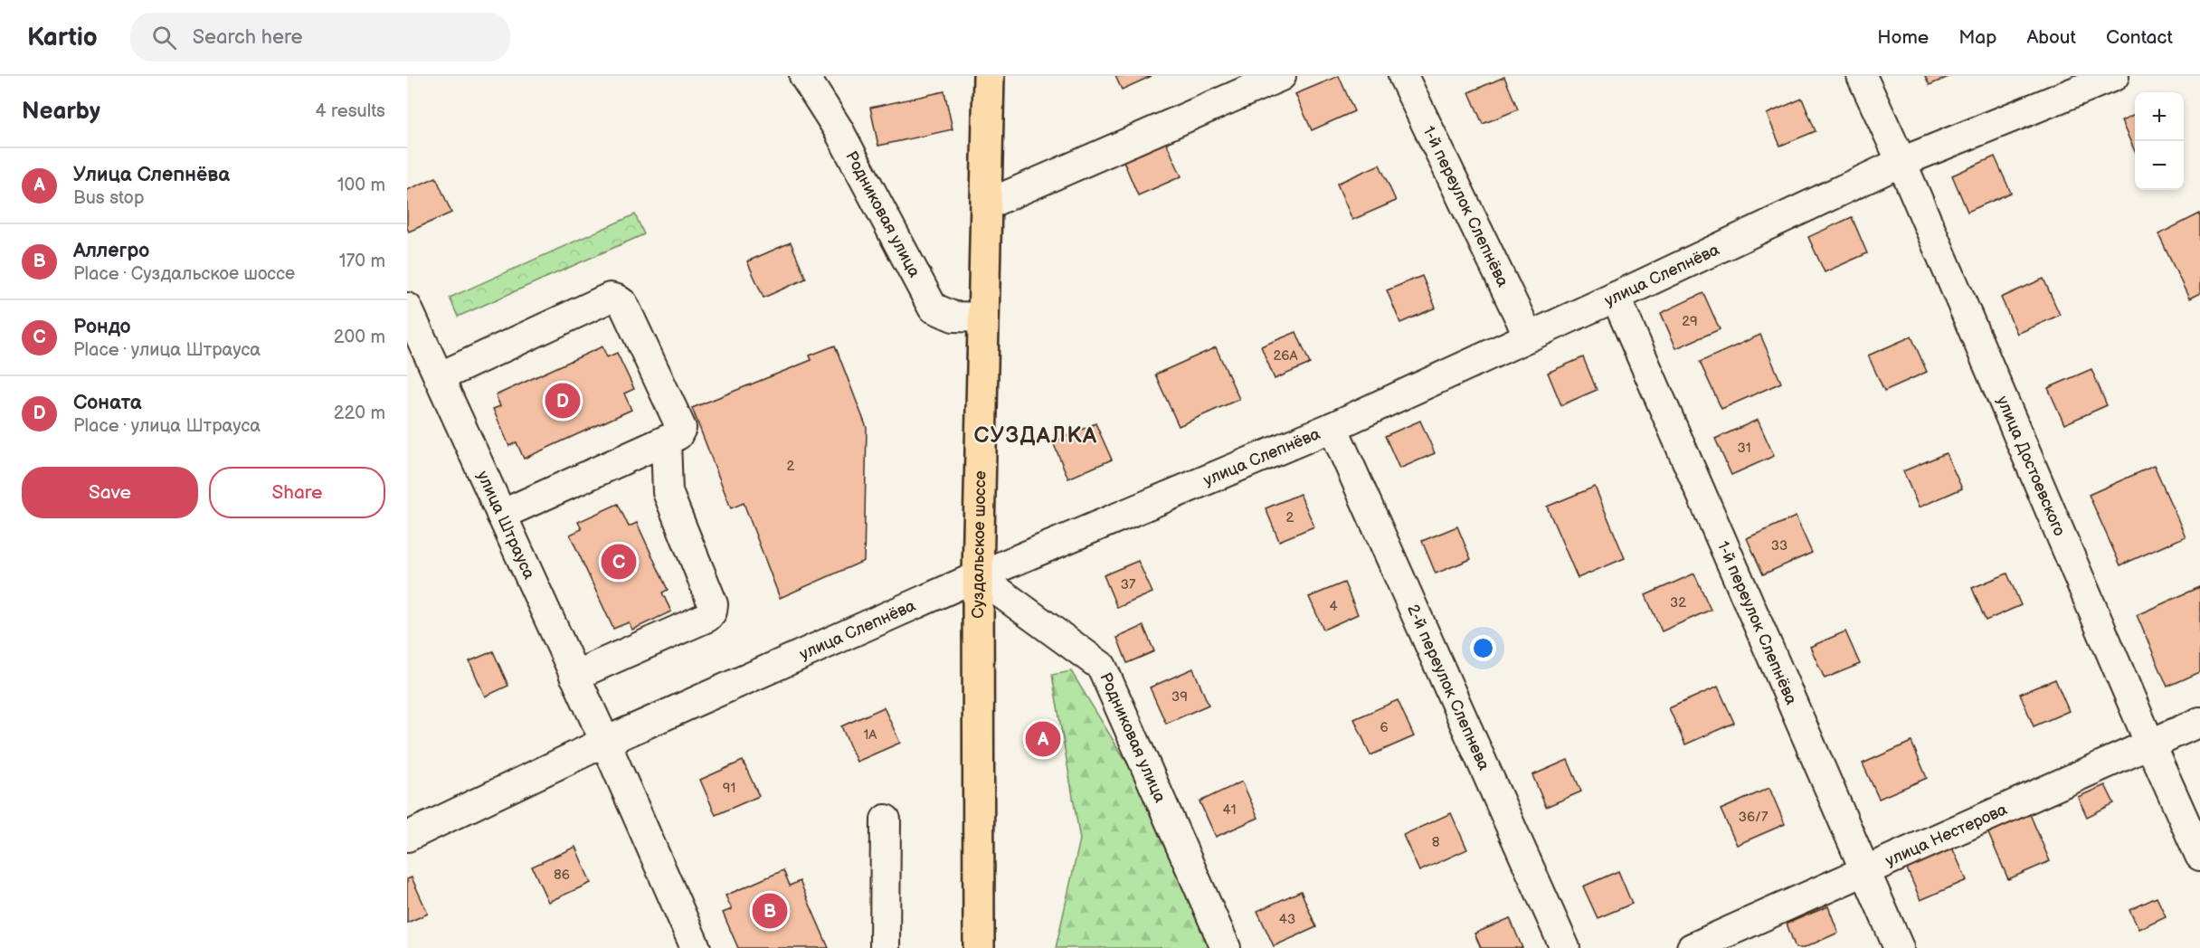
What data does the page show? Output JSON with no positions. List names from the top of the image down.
{
  "streets": {
    "main road": ["Суздальское шоссе"],
    "street": [
      "1-й переулок Слепнёва",
      "Родниковая улица",
      "улица Слепнёва",
      "улица Достоевского",
      "улица Штрауса",
      "2-й переулок Слепнева",
      "улица Нестерова"
    ]
  },
  "crossings": [
    ["1-й переулок Слепнёва", "улица Слепнёва"],
    ["1-й переулок Слепнёва", "улица Нестерова"],
    ["Родниковая улица", "улица Слепнёва"],
    ["Родниковая улица", "Суздальское шоссе"],
    ["улица Слепнёва", "улица Достоевского"],
    ["улица Слепнёва", "улица Штрауса"],
    ["улица Слепнёва", "Суздальское шоссе"],
    ["улица Слепнёва", "2-й переулок Слепнева"],
    ["улица Достоевского", "улица Нестерова"]
  ],
  "districts": ["СУЗДАЛКА"],
  "house_numbers": [
    "29",
    "26А",
    "31",
    "2",
    "2",
    "33",
    "37",
    "32",
    "4",
    "39",
    "6",
    "1А",
    "91",
    "41",
    "36/7",
    "8",
    "86",
    "43"
  ],
  "page": {
    "header": "Kartio",
    "search": "Search here",
    "nav": [
      "Home",
      "Map",
      "About",
      "Contact"
    ],
    "heading": ["Nearby", "4 results"],
    "map_buttons": ["+", "−"],
    "list": [
      {
        "mark": "A",
        "name": "Улица Слепнёва",
        "note": "Bus stop",
        "value": "100 m"
      },
      {
        "mark": "B",
        "name": "Аллегро",
        "note": "Place · Суздальское шоссе",
        "value": "170 m"
      },
      {
        "mark": "C",
        "name": "Рондо",
        "note": "Place · улица Штрауса",
        "value": "200 m"
      },
      {
        "mark": "D",
        "name": "Соната",
        "note": "Place · улица Штрауса",
        "value": "220 m"
      }
    ],
    "pins": [
      "D",
      "C",
      "A",
      "B"
    ],
    "buttons": ["Save", "Share"]
  }
}
